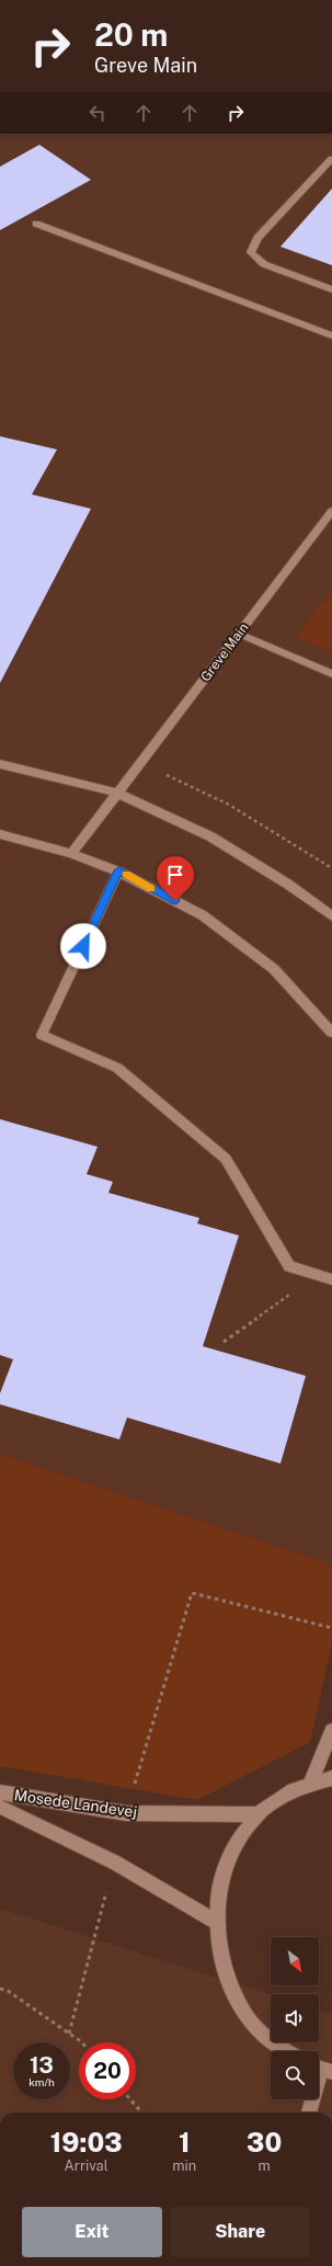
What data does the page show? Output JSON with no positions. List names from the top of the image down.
{
  "streets": {
    "street": ["Greve Main", "Mosede Landevej"]
  },
  "north": "bottom right",
  "page": {
    "turn": ["20 m", "Greve Main"],
    "speed": "13 km/h",
    "limit": "20",
    "eta": [
      "19:03",
      "Arrival",
      "1",
      "min",
      "30",
      "m"
    ],
    "buttons": ["Exit", "Share"]
  }
}
